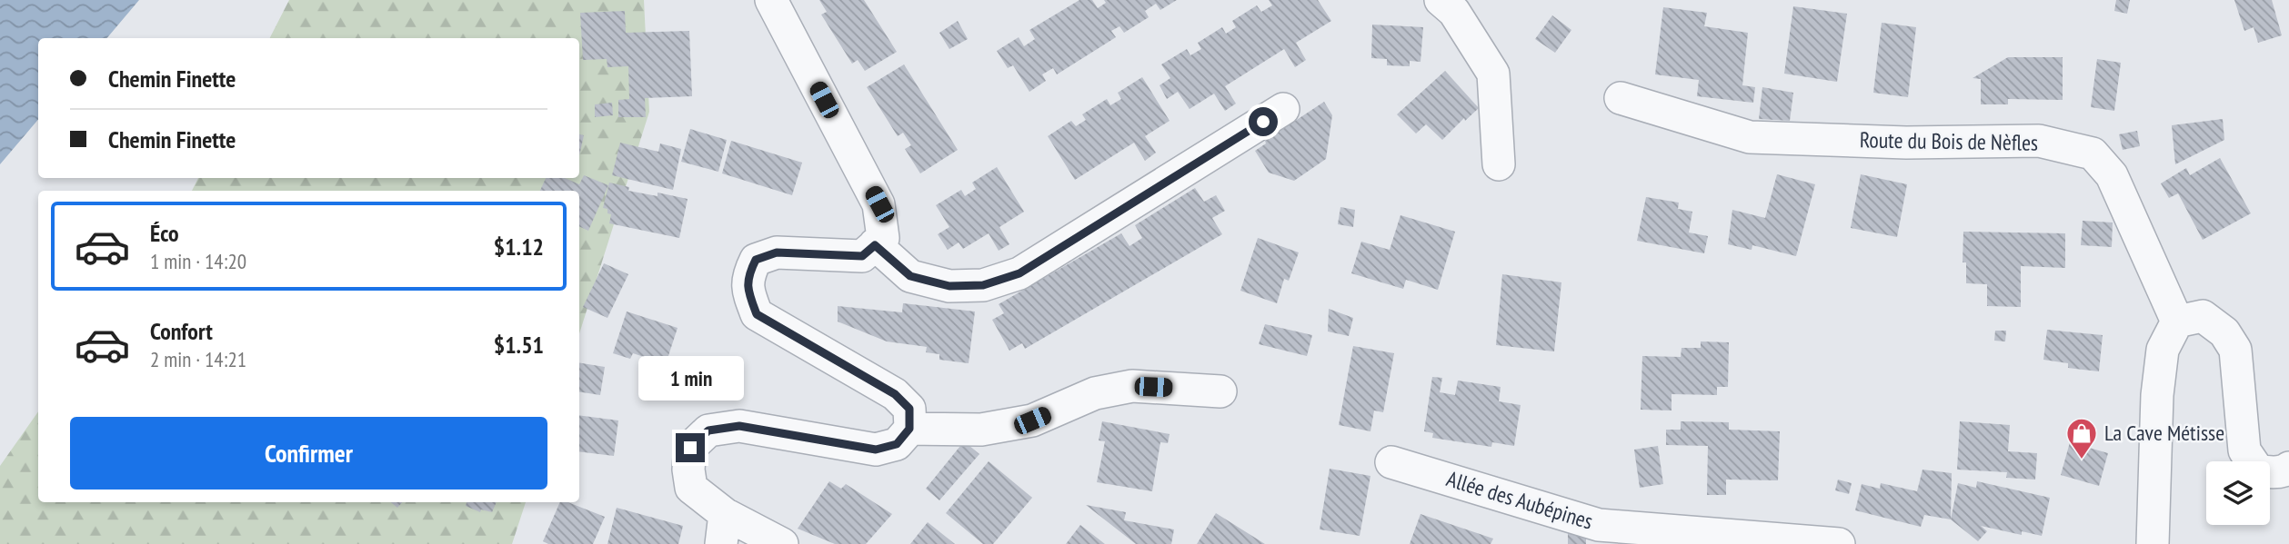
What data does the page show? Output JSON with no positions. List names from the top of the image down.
{
  "streets": {
    "street": ["Route du Bois de Nèfles", "Allée des Aubépines"]
  },
  "places": {
    "shop": ["La Cave Métisse"]
  },
  "page": {
    "banner": ["Chemin Finette", "Chemin Finette"],
    "list": [
      {
        "name": "Éco",
        "note": "1 min · 14:20",
        "value": "$1.12"
      },
      {
        "name": "Confort",
        "note": "2 min · 14:21",
        "value": "$1.51"
      }
    ],
    "bubble": "1 min",
    "buttons": "Confirmer"
  }
}
